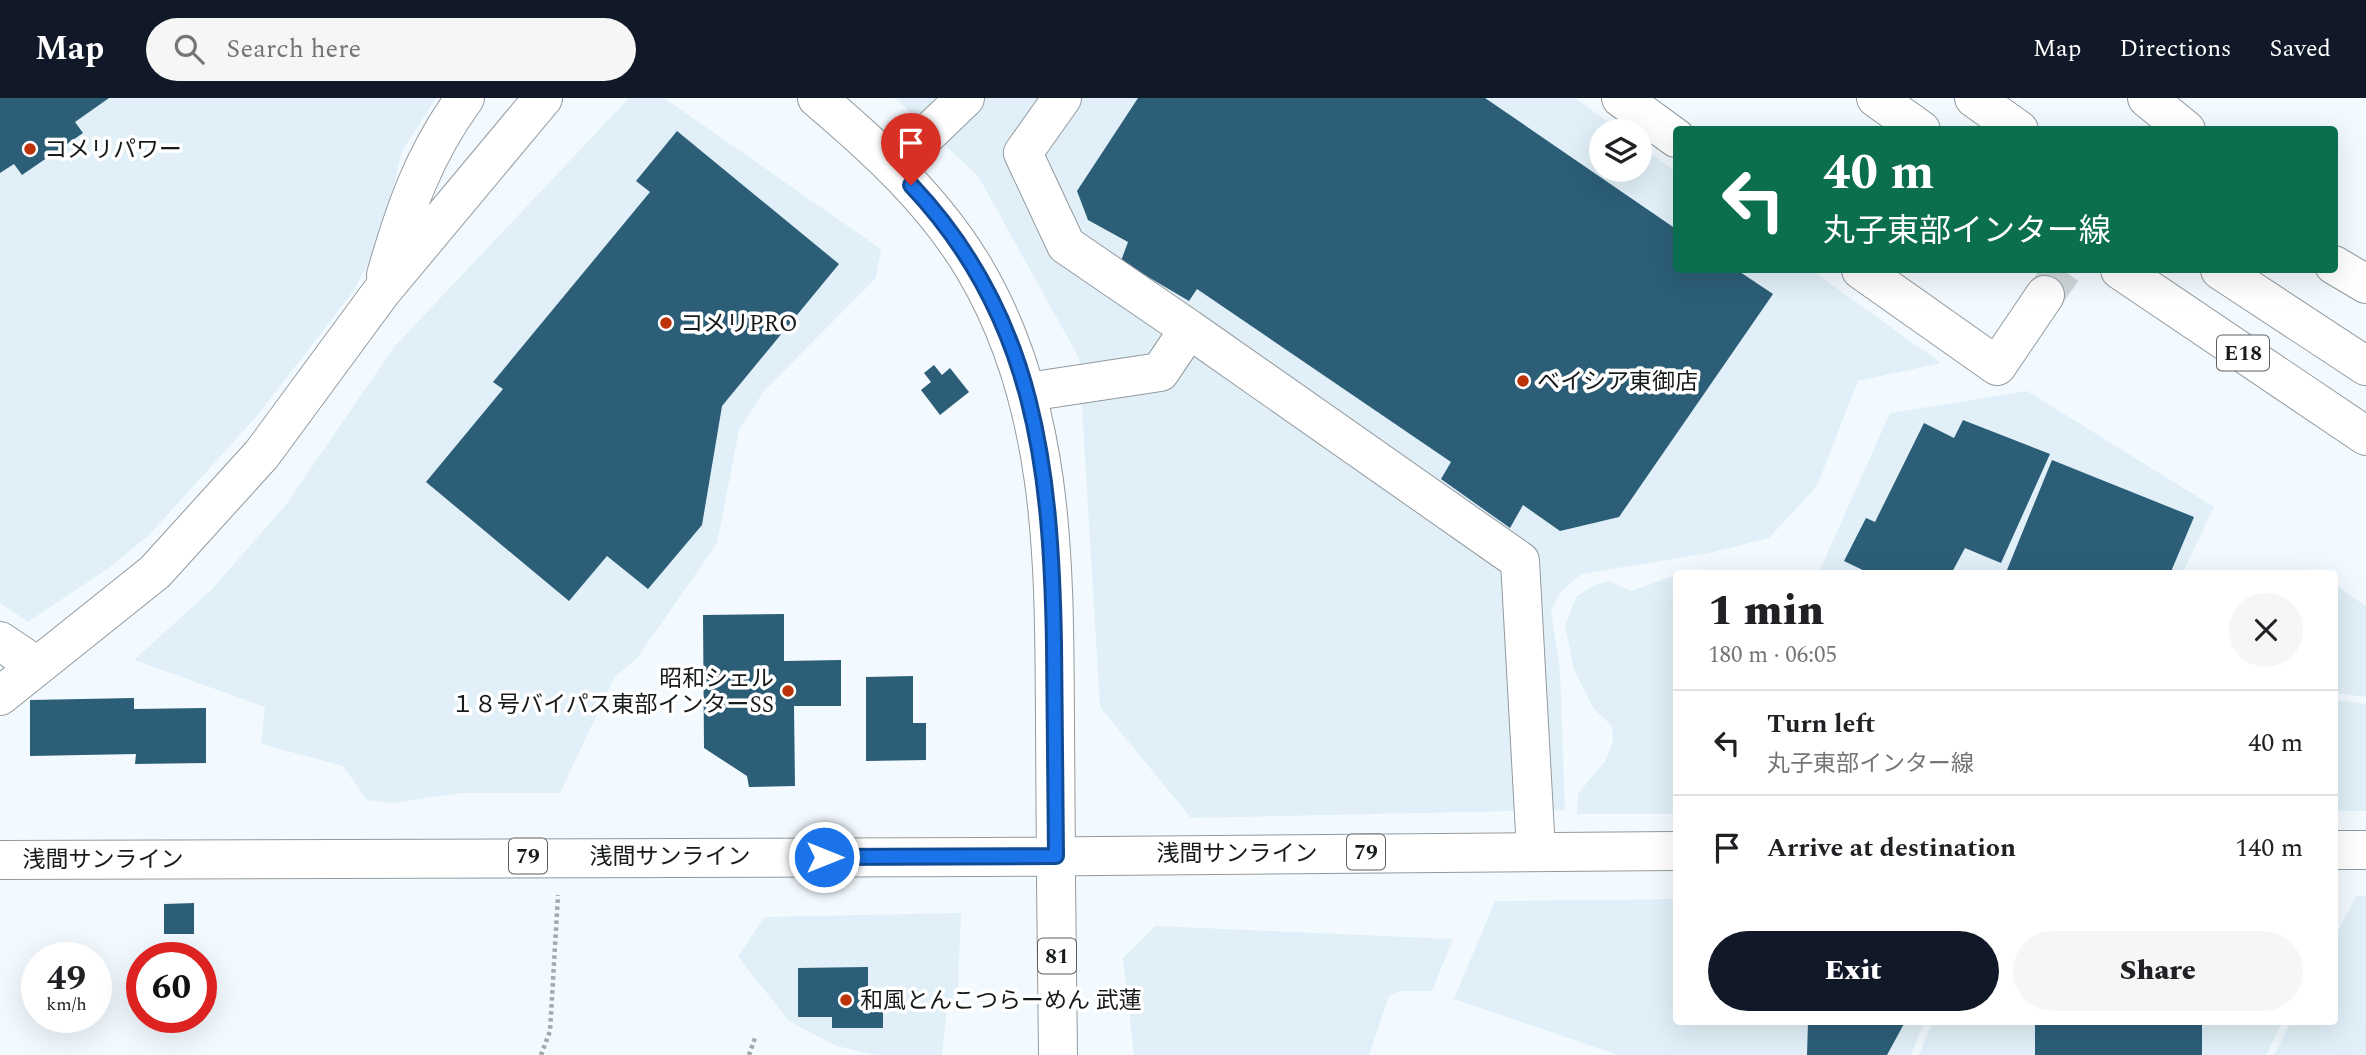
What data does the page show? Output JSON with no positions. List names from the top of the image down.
{
  "streets": {
    "main road": [
      "E18",
      "79",
      "浅間サンライン",
      "81"
    ]
  },
  "crossings": [
    ["浅間サンライン", "81"]
  ],
  "places": [
    "コメリパワー",
    "コメリPRO",
    "ベイシア東御店",
    "昭和シェル １８号バイパス東部インターSS",
    "和風とんこつらーめん 武蓮"
  ],
  "page": {
    "header": "Map",
    "search": "Search here",
    "nav": ["Map", "Directions", "Saved"],
    "turn": ["40 m", "丸子東部インター線"],
    "heading": ["1 min", "180 m · 06:05"],
    "list": [
      {
        "name": "Turn left",
        "note": "丸子東部インター線",
        "value": "40 m"
      },
      {
        "name": "Arrive at destination",
        "value": "140 m"
      }
    ],
    "buttons": ["Exit", "Share"],
    "speed": "49 km/h",
    "limit": "60"
  }
}
